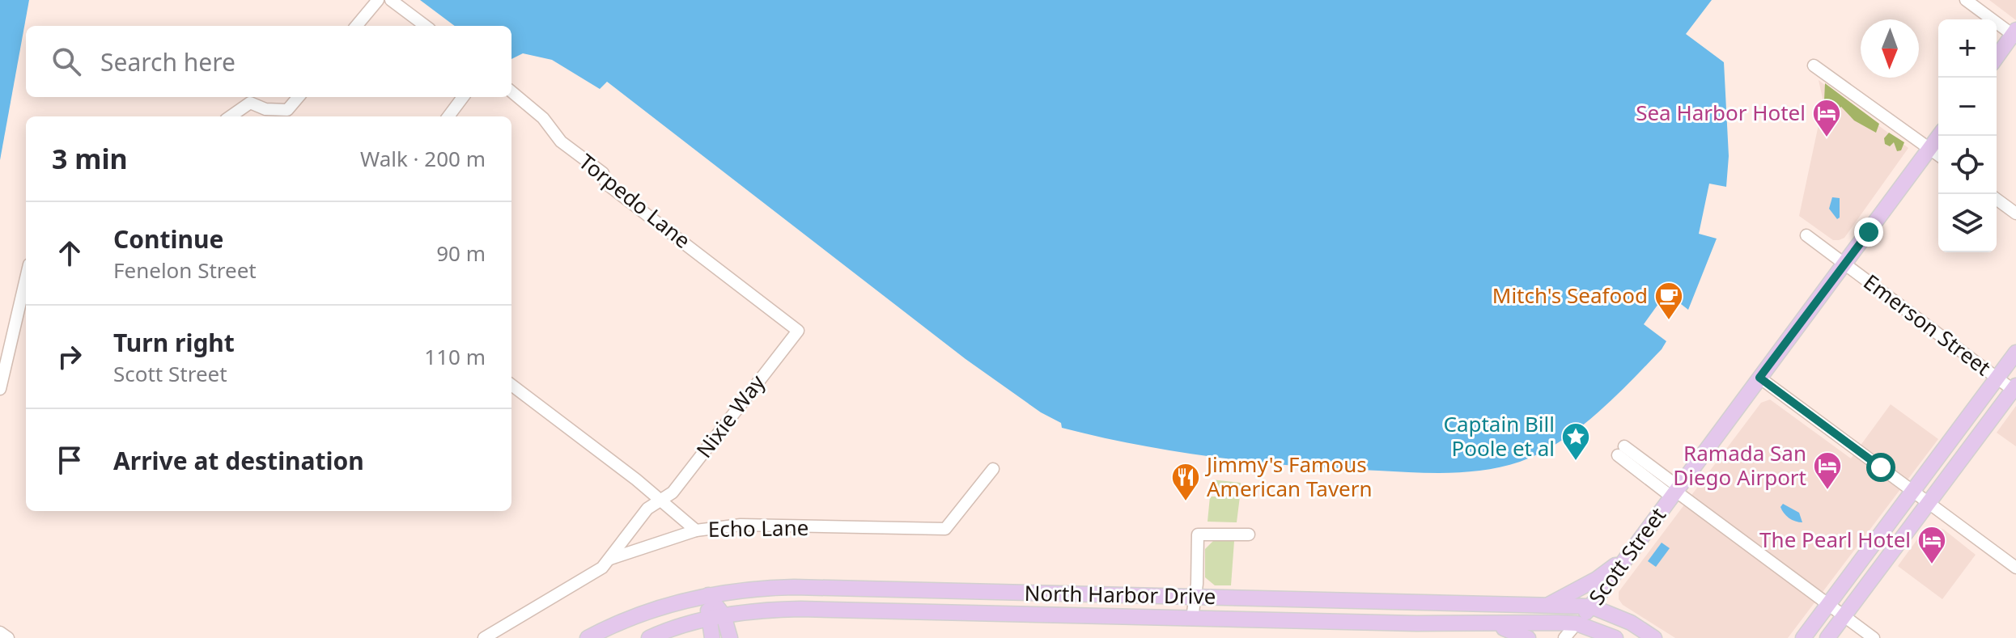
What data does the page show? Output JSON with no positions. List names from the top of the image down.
{
  "streets": {
    "main road": ["Scott Street", "North Harbor Drive"],
    "street": [
      "Torpedo Lane",
      "Emerson Street",
      "Nixie Way",
      "Echo Lane"
    ]
  },
  "crossings": [
    ["Torpedo Lane", "Nixie Way"],
    ["Emerson Street", "Scott Street"],
    ["Nixie Way", "Echo Lane"],
    ["Scott Street", "North Harbor Drive"]
  ],
  "places": {
    "hotel": ["Sea Harbor Hotel", "Ramada San Diego Airport", "The Pearl Hotel"],
    "cafe": ["Mitch's Seafood"],
    "place": ["Captain Bill Poole et al"],
    "restaurant": ["Jimmy's Famous American Tavern"]
  },
  "north": "bottom",
  "page": {
    "map_buttons": ["+", "−"],
    "search": "Search here",
    "heading": ["3 min", "Walk · 200 m"],
    "list": [
      ["Continue", "Fenelon Street", "90 m"],
      ["Turn right", "Scott Street", "110 m"],
      "Arrive at destination"
    ]
  }
}
